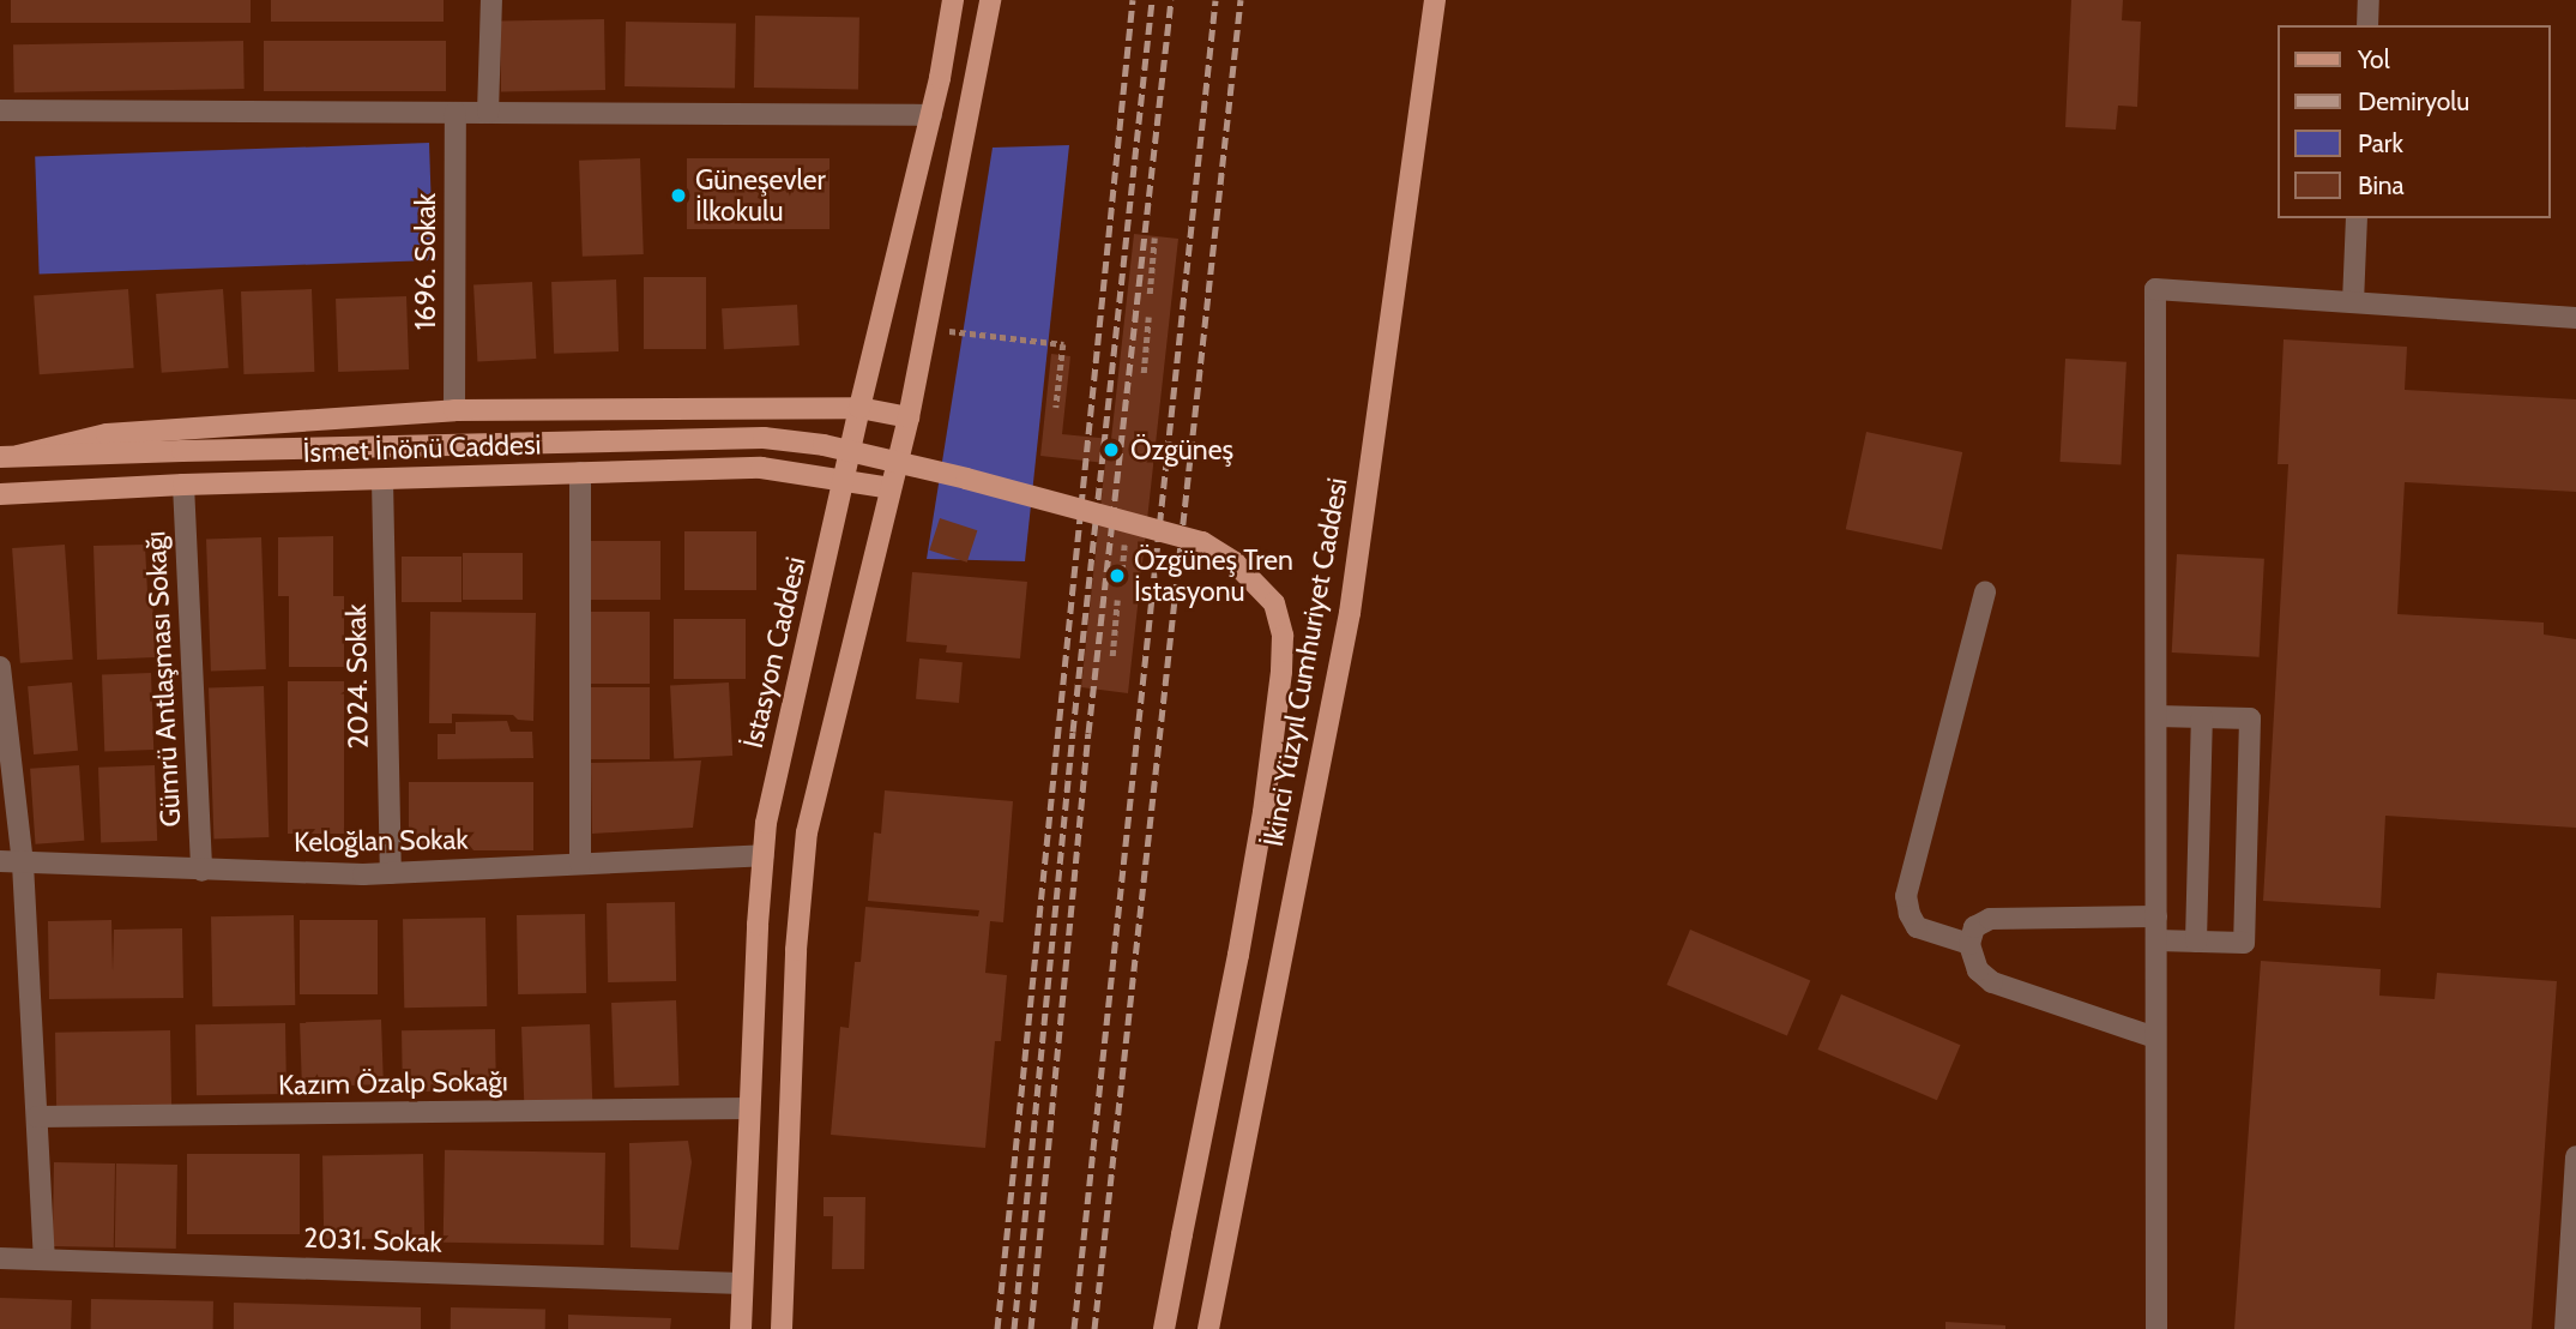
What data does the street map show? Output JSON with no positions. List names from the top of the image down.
{
  "streets": {
    "main road": ["İsmet İnönü Caddesi", "İstasyon Caddesi", "İkinci Yüzyıl Cumhuriyet Caddesi"],
    "street": [
      "1696. Sokak",
      "2024. Sokak",
      "Gümrü Antlaşması Sokağı",
      "Keloğlan Sokak",
      "Kazım Özalp Sokağı",
      "2031. Sokak"
    ]
  },
  "crossings": [
    ["1696. Sokak", "İsmet İnönü Caddesi"],
    ["İsmet İnönü Caddesi", "İstasyon Caddesi"],
    ["İsmet İnönü Caddesi", "2024. Sokak"],
    ["İsmet İnönü Caddesi", "Gümrü Antlaşması Sokağı"],
    ["İstasyon Caddesi", "Keloğlan Sokak"],
    ["İstasyon Caddesi", "Kazım Özalp Sokağı"],
    ["İstasyon Caddesi", "2031. Sokak"],
    ["2024. Sokak", "Keloğlan Sokak"],
    ["Gümrü Antlaşması Sokağı", "Keloğlan Sokak"]
  ],
  "places": ["Güneşevler İlkokulu", "Özgüneş", "Özgüneş Tren İstasyonu"],
  "legend": [
    "Yol",
    "Demiryolu",
    "Park",
    "Bina"
  ]
}
